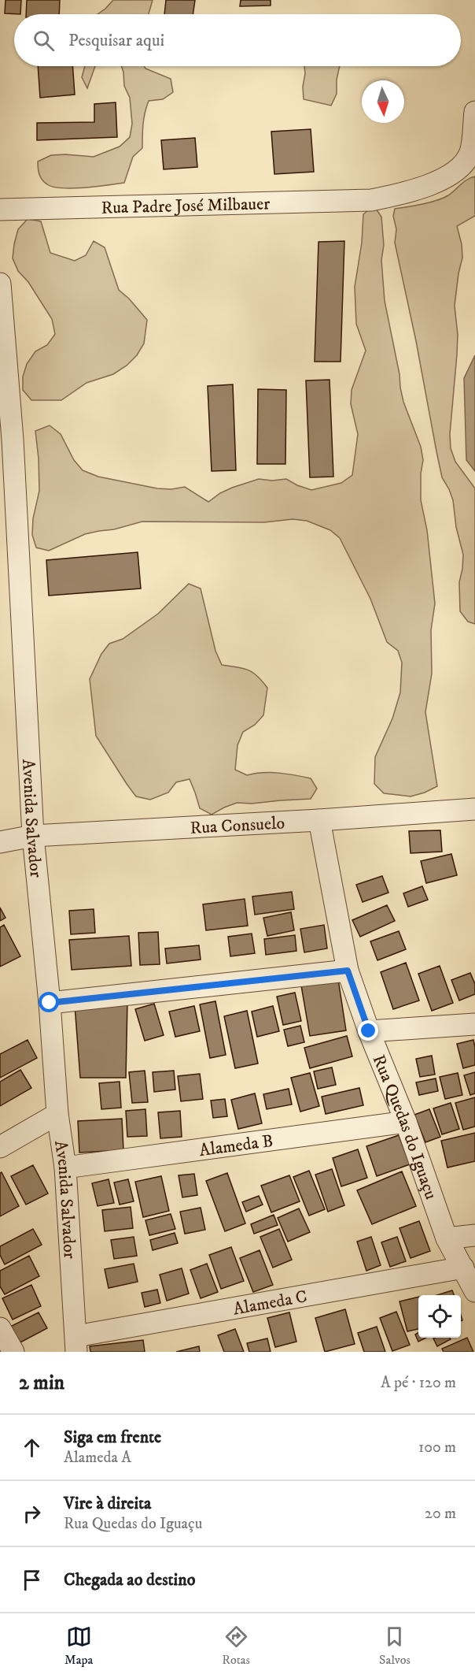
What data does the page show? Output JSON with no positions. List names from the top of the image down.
{
  "streets": {
    "street": [
      "Rua Padre José Milbauer",
      "Avenida Salvador",
      "Rua Consuelo",
      "Rua Quedas do Iguaçu",
      "Alameda B",
      "Alameda C"
    ]
  },
  "crossings": [
    ["Avenida Salvador", "Rua Consuelo"],
    ["Avenida Salvador", "Alameda B"],
    ["Avenida Salvador", "Alameda C"],
    ["Rua Consuelo", "Rua Quedas do Iguaçu"],
    ["Rua Quedas do Iguaçu", "Alameda B"],
    ["Rua Quedas do Iguaçu", "Alameda C"]
  ],
  "north": "bottom",
  "page": {
    "search": "Pesquisar aqui",
    "heading": ["2 min", "A pé · 120 m"],
    "list": [
      ["Siga em frente", "Alameda A", "100 m"],
      ["Vire à direita", "Rua Quedas do Iguaçu", "20 m"],
      "Chegada ao destino"
    ],
    "nav": ["Mapa", "Rotas", "Salvos"]
  }
}
